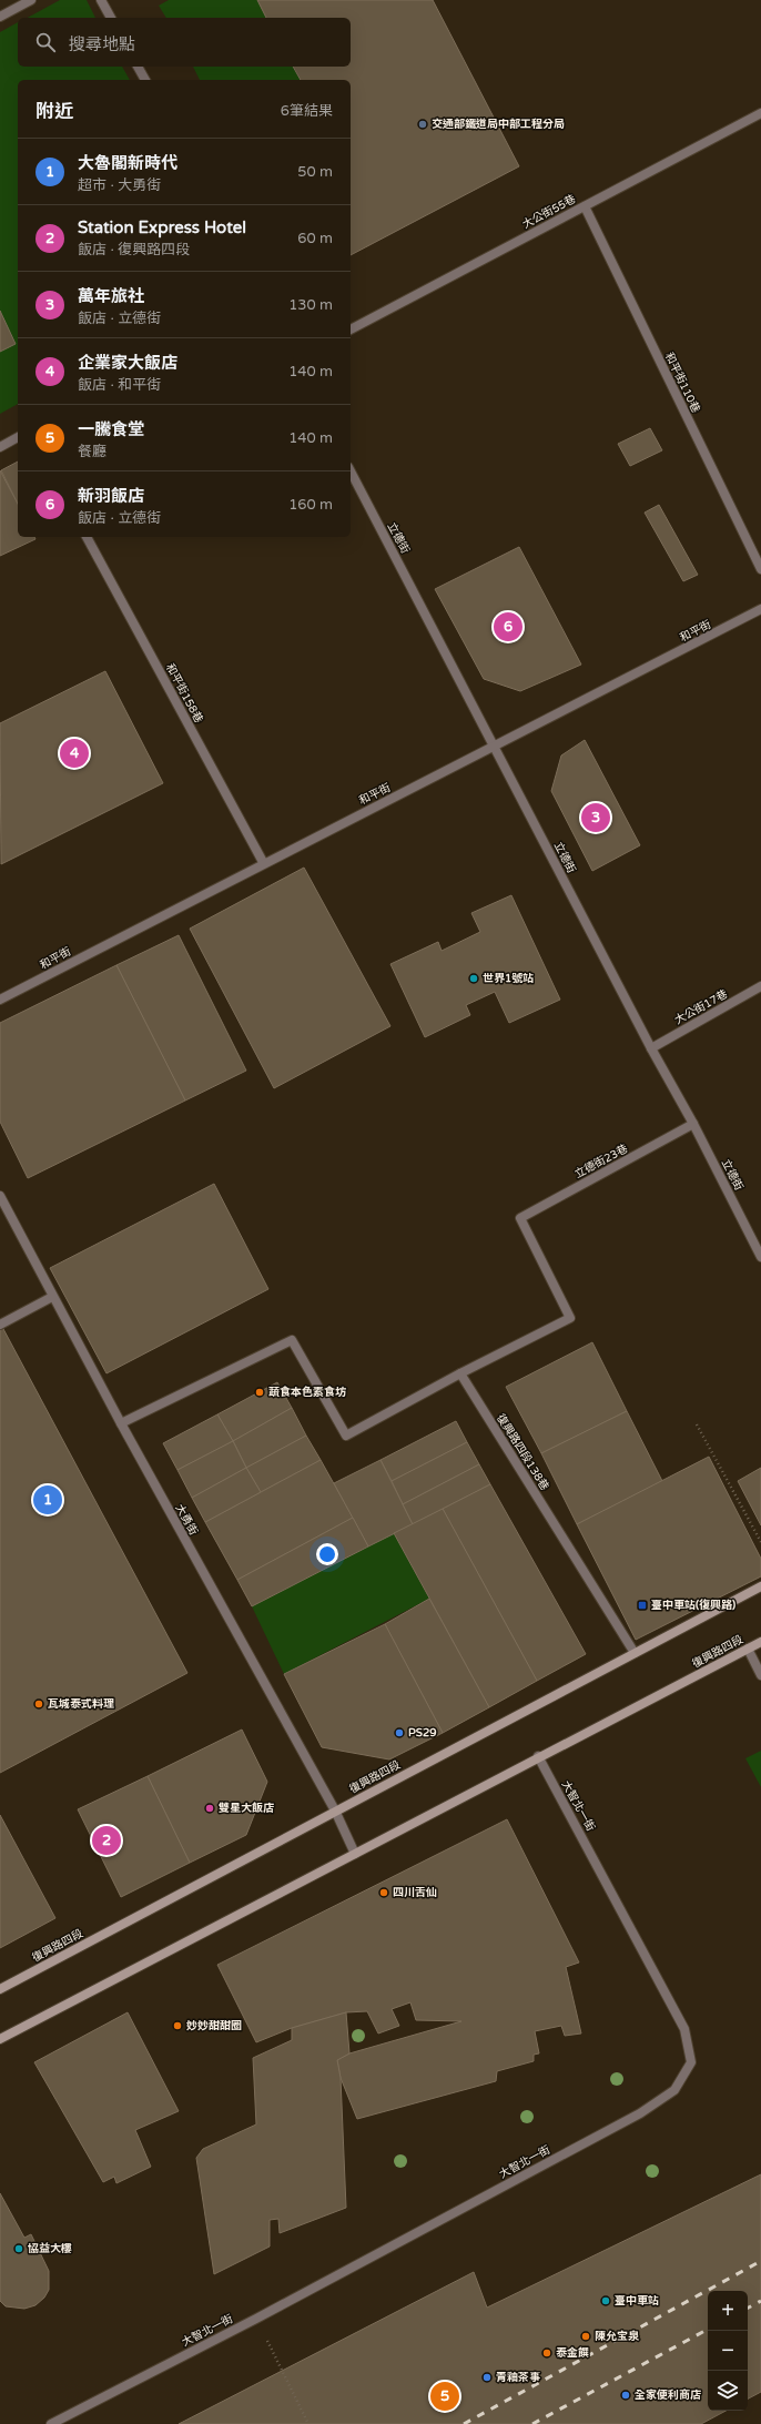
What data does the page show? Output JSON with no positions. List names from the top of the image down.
{
  "streets": {
    "main road": ["復興路四段"],
    "street": [
      "大公街55巷",
      "和平街110巷",
      "立德街",
      "和平街",
      "和平街158巷",
      "大公街17巷",
      "立德街23巷",
      "復興路四段138巷",
      "大勇街",
      "大智北一街"
    ]
  },
  "crossings": [
    ["大公街55巷", "和平街110巷"],
    ["立德街", "和平街"],
    ["立德街", "大公街17巷"],
    ["立德街", "立德街23巷"],
    ["和平街", "和平街158巷"],
    ["立德街23巷", "復興路四段138巷"],
    ["復興路四段138巷", "復興路四段"],
    ["大勇街", "復興路四段"],
    ["復興路四段", "大智北一街"]
  ],
  "places": {
    "other": [
      "交通部鐵道局中部工程分局",
      "世界1號站",
      "蔬食本色素食坊",
      "瓦城泰式料理",
      "PS29",
      "雙星大飯店",
      "四川舌仙",
      "妙妙甜甜圈",
      "協益大樓",
      "臺中車站",
      "陳允宝泉",
      "泰金饌",
      "青釉茶事",
      "全家便利商店"
    ],
    "transit": ["臺中車站(復興路)"]
  },
  "page": {
    "search": "搜尋地點",
    "heading": ["附近", "6筆結果"],
    "list": [
      {
        "mark": "1",
        "name": "大魯閣新時代",
        "note": "超市 · 大勇街",
        "value": "50 m"
      },
      {
        "mark": "2",
        "name": "Station Express Hotel",
        "note": "飯店 · 復興路四段",
        "value": "60 m"
      },
      {
        "mark": "3",
        "name": "萬年旅社",
        "note": "飯店 · 立德街",
        "value": "130 m"
      },
      {
        "mark": "4",
        "name": "企業家大飯店",
        "note": "飯店 · 和平街",
        "value": "140 m"
      },
      {
        "mark": "5",
        "name": "一騰食堂",
        "note": "餐廳",
        "value": "140 m"
      },
      {
        "mark": "6",
        "name": "新羽飯店",
        "note": "飯店 · 立德街",
        "value": "160 m"
      }
    ],
    "pins": [
      "6",
      "4",
      "3",
      "1",
      "2",
      "5"
    ],
    "map_buttons": ["+", "−"]
  }
}
